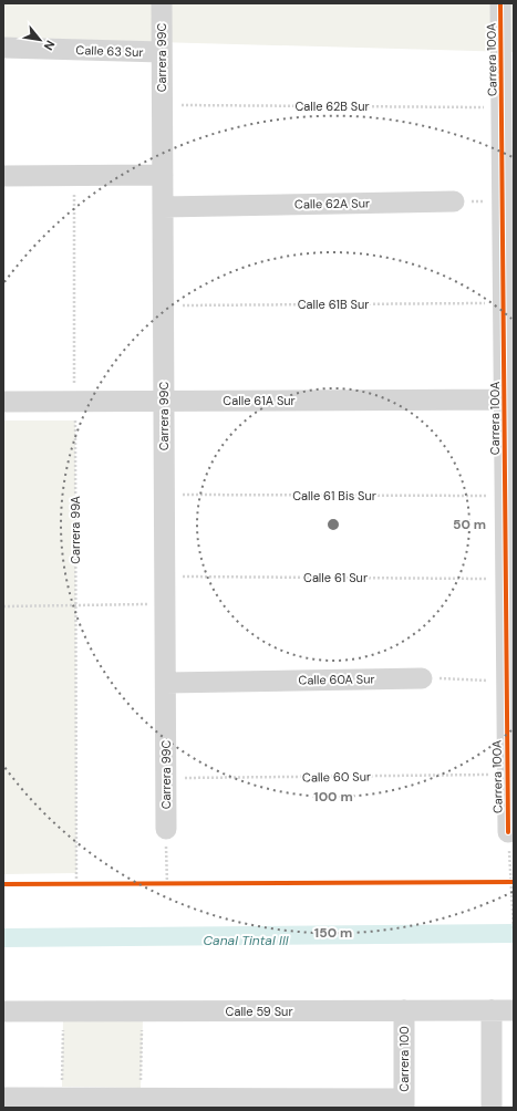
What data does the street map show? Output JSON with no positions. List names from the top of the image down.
{
  "streets": {
    "street": [
      "Calle 63 Sur",
      "Carrera 99C",
      "Carrera 100A",
      "Calle 62A Sur",
      "Calle 61A Sur",
      "Calle 60A Sur",
      "Calle 59 Sur",
      "Carrera 100"
    ],
    "path": [
      "Calle 62B Sur",
      "Calle 61B Sur",
      "Calle 61 Bis Sur",
      "Carrera 99A",
      "Calle 61 Sur",
      "Calle 60 Sur"
    ]
  },
  "crossings": [
    ["Calle 63 Sur", "Carrera 99C"],
    ["Carrera 99C", "Calle 62B Sur"],
    ["Carrera 99C", "Calle 62A Sur"],
    ["Carrera 99C", "Calle 61B Sur"],
    ["Carrera 99C", "Calle 61A Sur"],
    ["Carrera 99C", "Calle 61 Bis Sur"],
    ["Carrera 99C", "Calle 61 Sur"],
    ["Carrera 99C", "Calle 60A Sur"],
    ["Carrera 99C", "Calle 60 Sur"],
    ["Carrera 100A", "Calle 62B Sur"],
    ["Carrera 100A", "Calle 61B Sur"],
    ["Carrera 100A", "Calle 61A Sur"],
    ["Carrera 100A", "Calle 61 Bis Sur"],
    ["Carrera 100A", "Calle 61 Sur"],
    ["Carrera 100A", "Calle 60 Sur"],
    ["Calle 61A Sur", "Carrera 99A"],
    ["Calle 59 Sur", "Carrera 100"]
  ],
  "water": ["Canal Tintal III"],
  "north": "bottom right",
  "rings": ["50 m", "100 m", "150 m"]
}
